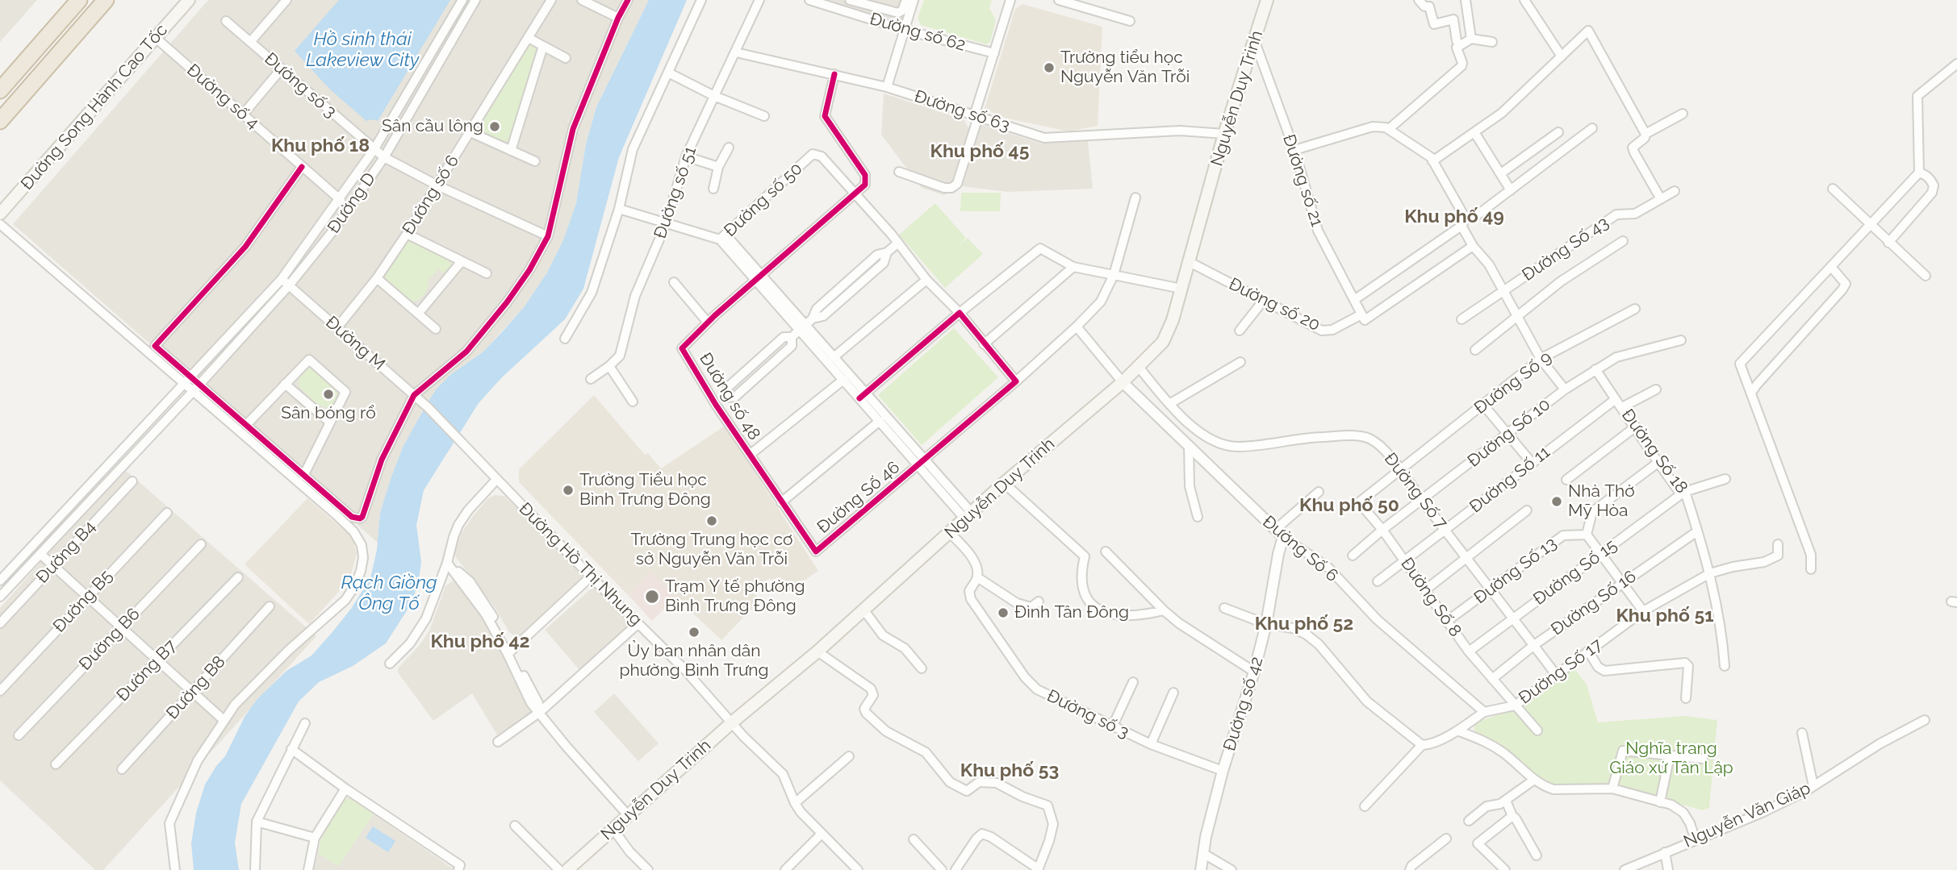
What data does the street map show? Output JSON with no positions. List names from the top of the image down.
{
  "streets": {
    "main road": ["Nguyễn Duy Trinh", "Đường Song Hành Cao Tốc"],
    "street": [
      "Đường số 62",
      "Đường số 3",
      "Đường số 4",
      "Đường số 63",
      "Đường số 21",
      "Đường số 51",
      "Đường số 6",
      "Đường số 50",
      "Đường D",
      "Đường Số 43",
      "Đường số 20",
      "Đường M",
      "Đường Số 9",
      "Đường số 48",
      "Đường Số 10",
      "Đường Số 18",
      "Đường Số 11",
      "Đường Số 7",
      "Đường Số 46",
      "Đường Số 6",
      "Đường B4",
      "Đường Hồ Thị Nhung",
      "Đường Số 13",
      "Đường Số 15",
      "Đường Số 8",
      "Đường B5",
      "Đường Số 16",
      "Đường B6",
      "Đường B7",
      "Đường Số 17",
      "Đường B8",
      "Đường số 42",
      "Nguyễn Văn Giáp"
    ]
  },
  "crossings": [
    ["Đường số 3", "Đường D"],
    ["Đường số 3", "Đường số 42"],
    ["Đường số 4", "Đường Song Hành Cao Tốc"],
    ["Đường số 4", "Đường D"],
    ["Nguyễn Duy Trinh", "Đường số 63"],
    ["Nguyễn Duy Trinh", "Đường số 21"],
    ["Nguyễn Duy Trinh", "Đường số 20"],
    ["Nguyễn Duy Trinh", "Đường Số 7"],
    ["Nguyễn Duy Trinh", "Đường Số 6"],
    ["Nguyễn Duy Trinh", "Đường Hồ Thị Nhung"],
    ["Đường số 63", "Đường số 51"],
    ["Đường số 63", "Đường số 48"],
    ["Đường số 21", "Đường số 20"],
    ["Đường số 6", "Đường M"],
    ["Đường số 50", "Đường số 48"],
    ["Đường D", "Đường M"],
    ["Đường M", "Đường Hồ Thị Nhung"],
    ["Đường Số 9", "Đường Số 7"],
    ["Đường Số 9", "Đường Số 8"],
    ["Đường số 48", "Đường Số 46"],
    ["Đường Số 10", "Đường Số 18"],
    ["Đường Số 10", "Đường Số 7"],
    ["Đường Số 10", "Đường Số 8"],
    ["Đường Số 18", "Đường Số 11"],
    ["Đường Số 18", "Đường Số 15"],
    ["Đường Số 18", "Đường Số 16"],
    ["Đường Số 18", "Đường Số 17"],
    ["Đường Số 11", "Đường Số 7"],
    ["Đường Số 11", "Đường Số 8"],
    ["Đường Số 7", "Đường Số 13"],
    ["Đường Số 7", "Đường Số 15"],
    ["Đường Số 7", "Đường Số 8"],
    ["Đường Số 7", "Đường Số 16"],
    ["Đường Số 7", "Đường Số 17"],
    ["Đường Số 6", "Đường số 42"],
    ["Đường Số 13", "Đường Số 8"],
    ["Đường Số 15", "Đường Số 8"],
    ["Đường Số 8", "Đường Số 16"],
    ["Đường Số 8", "Đường Số 17"]
  ],
  "districts": [
    "Khu phố 18",
    "Khu phố 45",
    "Khu phố 49",
    "Khu phố 50",
    "Khu phố 51",
    "Khu phố 52",
    "Khu phố 42",
    "Khu phố 53"
  ],
  "water": ["Hồ sinh thái Lakeview City", "Rạch Giồng Ông Tố"],
  "parks": ["Nghĩa trang Giáo xứ Tân Lập"],
  "places": [
    "Trường tiểu học Nguyễn Văn Trỗi",
    "Sân cầu lông",
    "Sân bóng rổ",
    "Trường Tiểu học Bình Trưng Đông",
    "Nhà Thờ Mỹ Hòa",
    "Trường Trung học cơ sở Nguyễn Văn Trỗi",
    "Trạm Y tế phường Bình Trưng Đông",
    "Đình Tân Đông",
    "Ủy ban nhân dân phường Bình Trưng"
  ]
}
